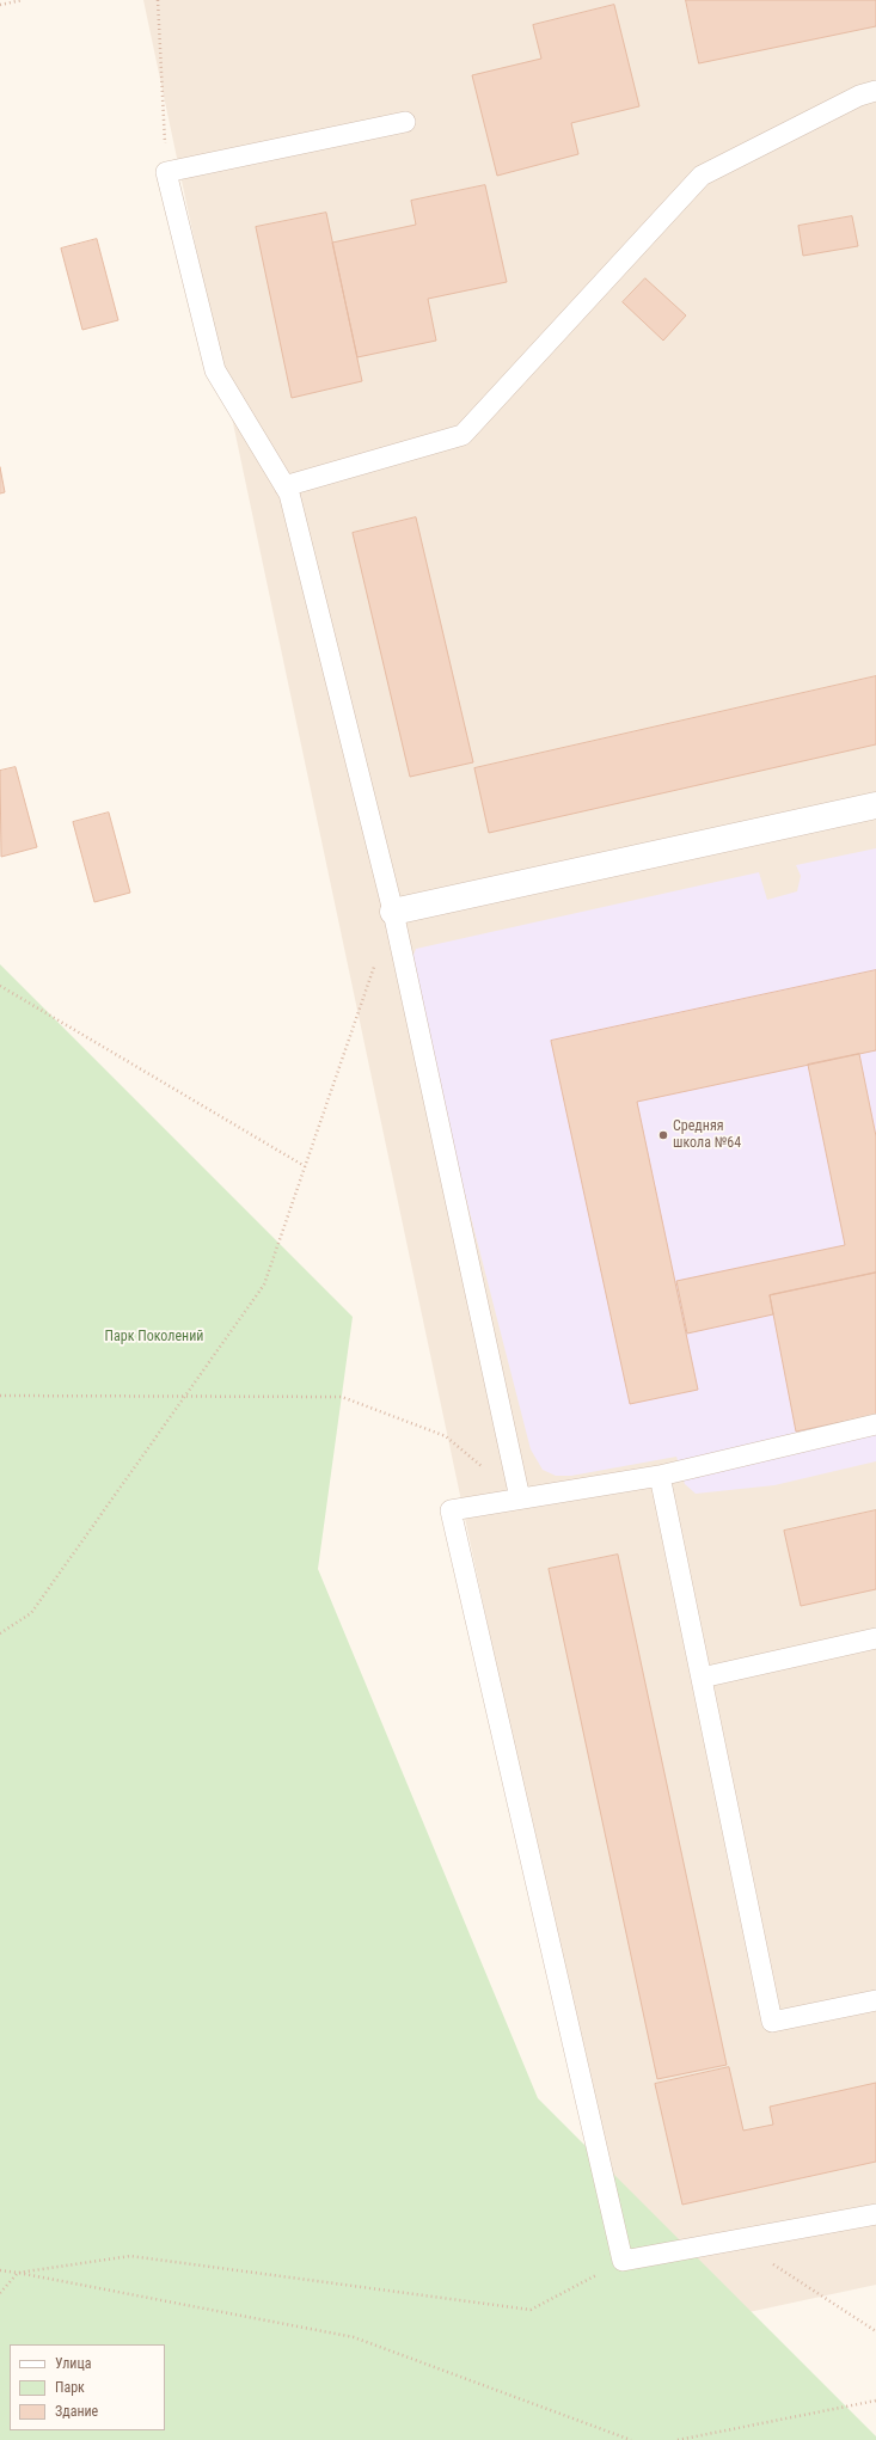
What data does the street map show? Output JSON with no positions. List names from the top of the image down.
{
  "parks": ["Парк Поколений"],
  "places": ["Средняя школа №64"],
  "legend": ["Улица", "Парк", "Здание"]
}
